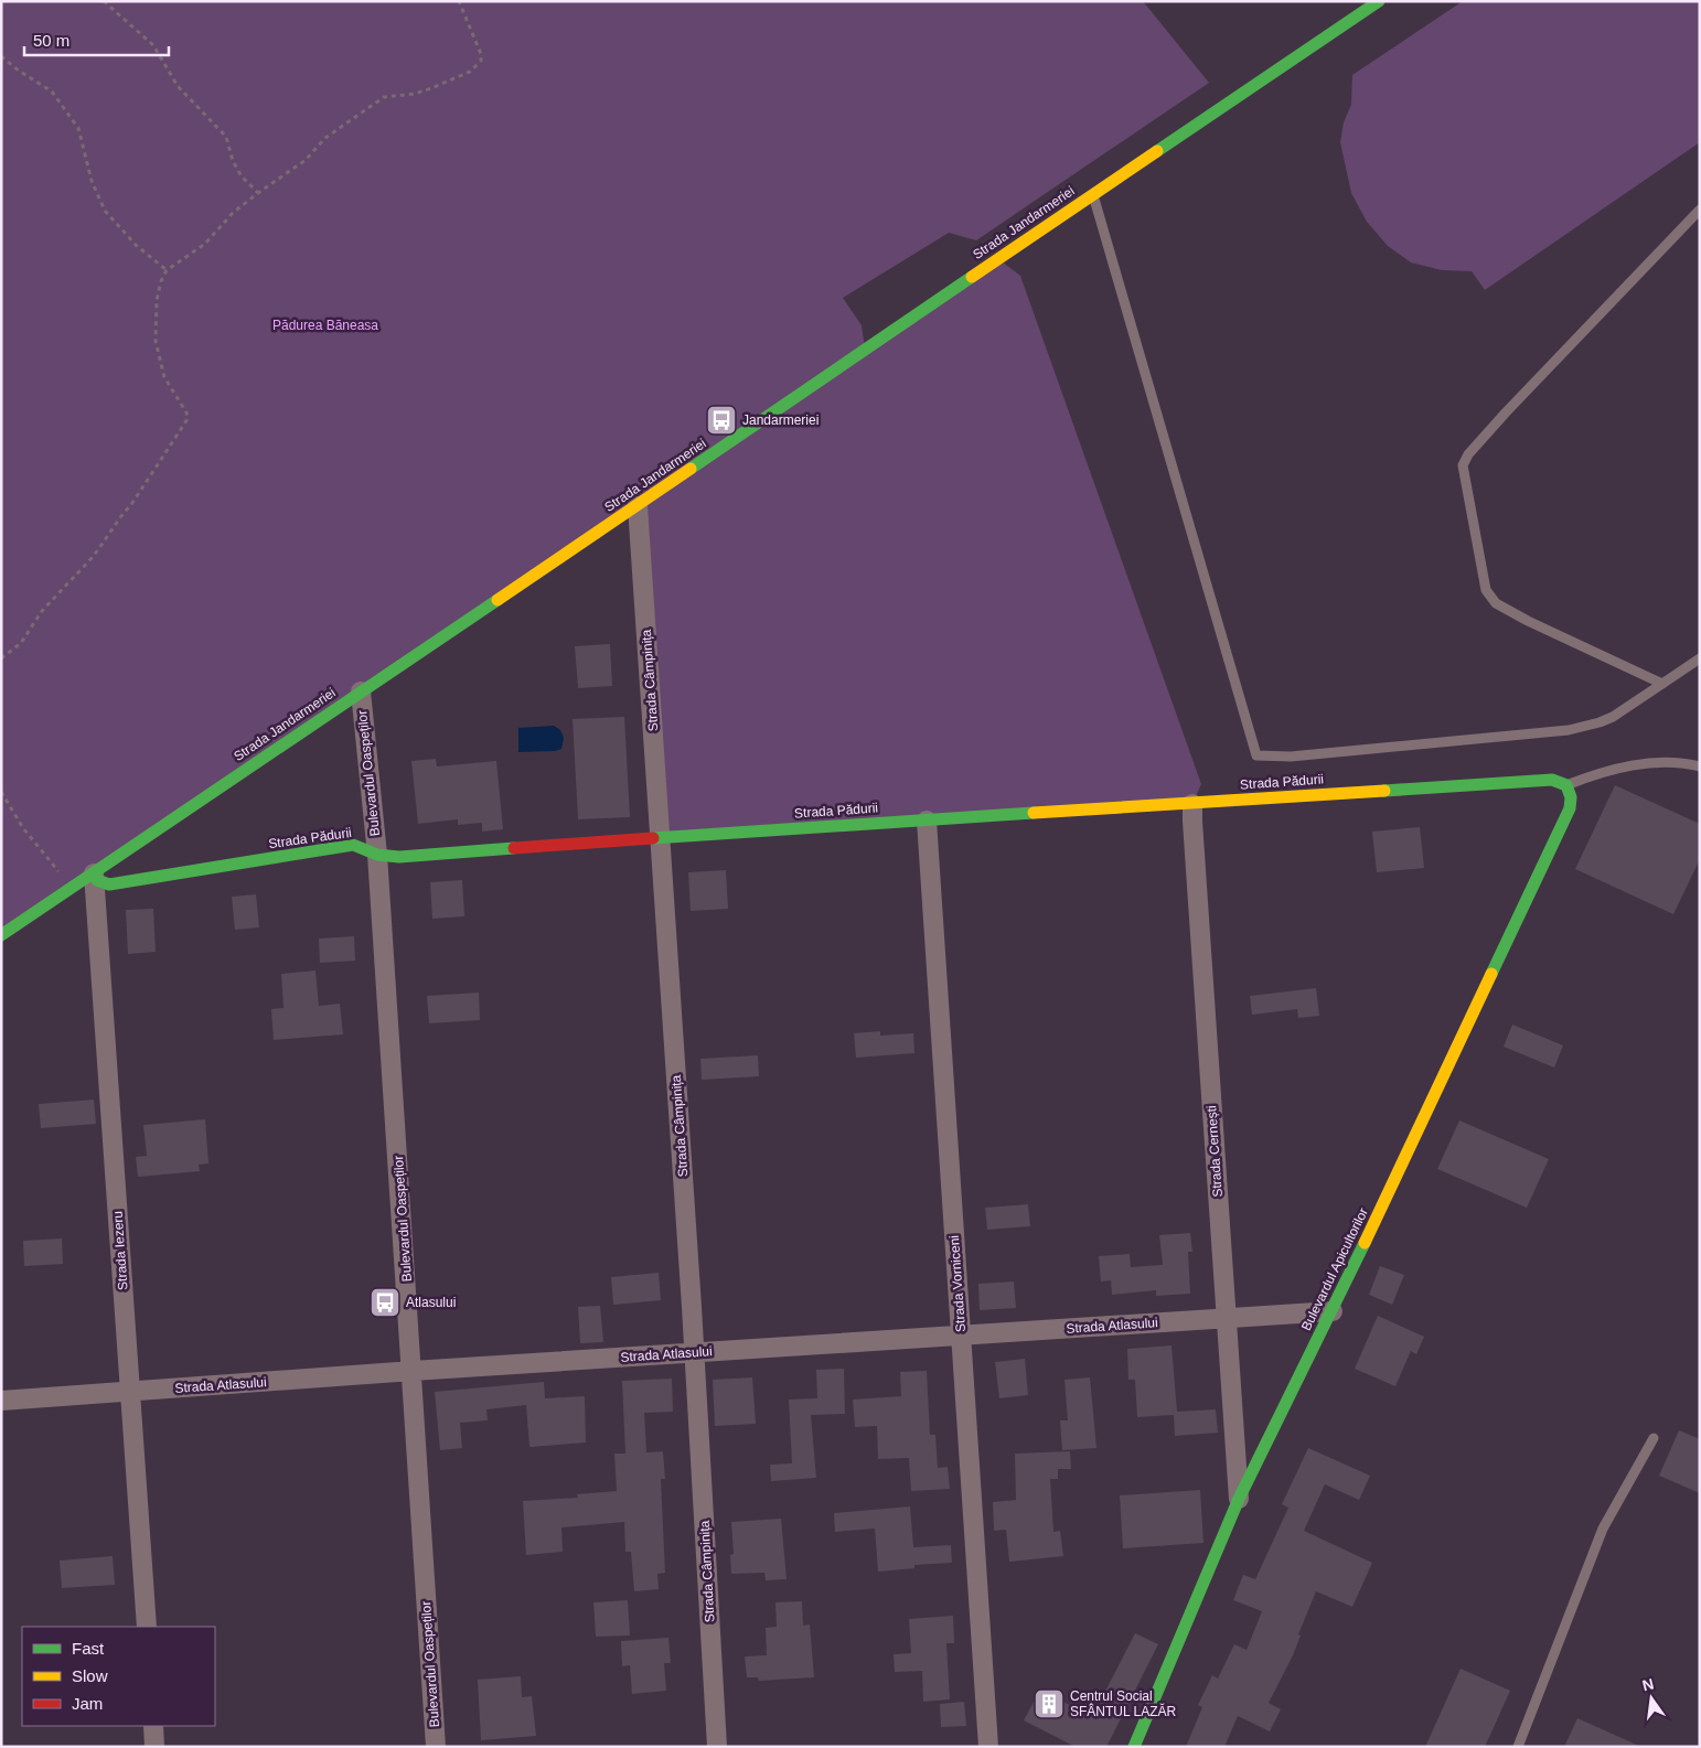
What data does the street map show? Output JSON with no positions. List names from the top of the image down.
{
  "streets": {
    "street": [
      "Strada Jandarmeriei",
      "Strada Câmpinița",
      "Bulevardul Oaspeților",
      "Strada Pădurii",
      "Strada Cernești",
      "Strada Iezeru",
      "Bulevardul Apicultorilor",
      "Strada Vorniceni",
      "Strada Atlasului"
    ]
  },
  "crossings": [
    ["Strada Jandarmeriei", "Strada Câmpinița"],
    ["Strada Jandarmeriei", "Bulevardul Oaspeților"],
    ["Strada Jandarmeriei", "Strada Pădurii"],
    ["Strada Jandarmeriei", "Strada Iezeru"],
    ["Strada Câmpinița", "Strada Pădurii"],
    ["Strada Câmpinița", "Strada Atlasului"],
    ["Bulevardul Oaspeților", "Strada Pădurii"],
    ["Bulevardul Oaspeților", "Strada Atlasului"],
    ["Strada Pădurii", "Strada Cernești"],
    ["Strada Pădurii", "Strada Iezeru"],
    ["Strada Pădurii", "Bulevardul Apicultorilor"],
    ["Strada Pădurii", "Strada Vorniceni"],
    ["Strada Cernești", "Bulevardul Apicultorilor"],
    ["Strada Cernești", "Strada Atlasului"],
    ["Strada Iezeru", "Strada Atlasului"],
    ["Bulevardul Apicultorilor", "Strada Atlasului"],
    ["Strada Vorniceni", "Strada Atlasului"]
  ],
  "parks": ["Pădurea Băneasa"],
  "places": {
    "bus stop": ["Jandarmeriei", "Atlasului"],
    "building": ["Centrul Social SFÂNTUL LAZĂR"]
  },
  "legend": ["Fast", "Slow", "Jam"],
  "scale_bar": "50 m",
  "north": "top"
}
